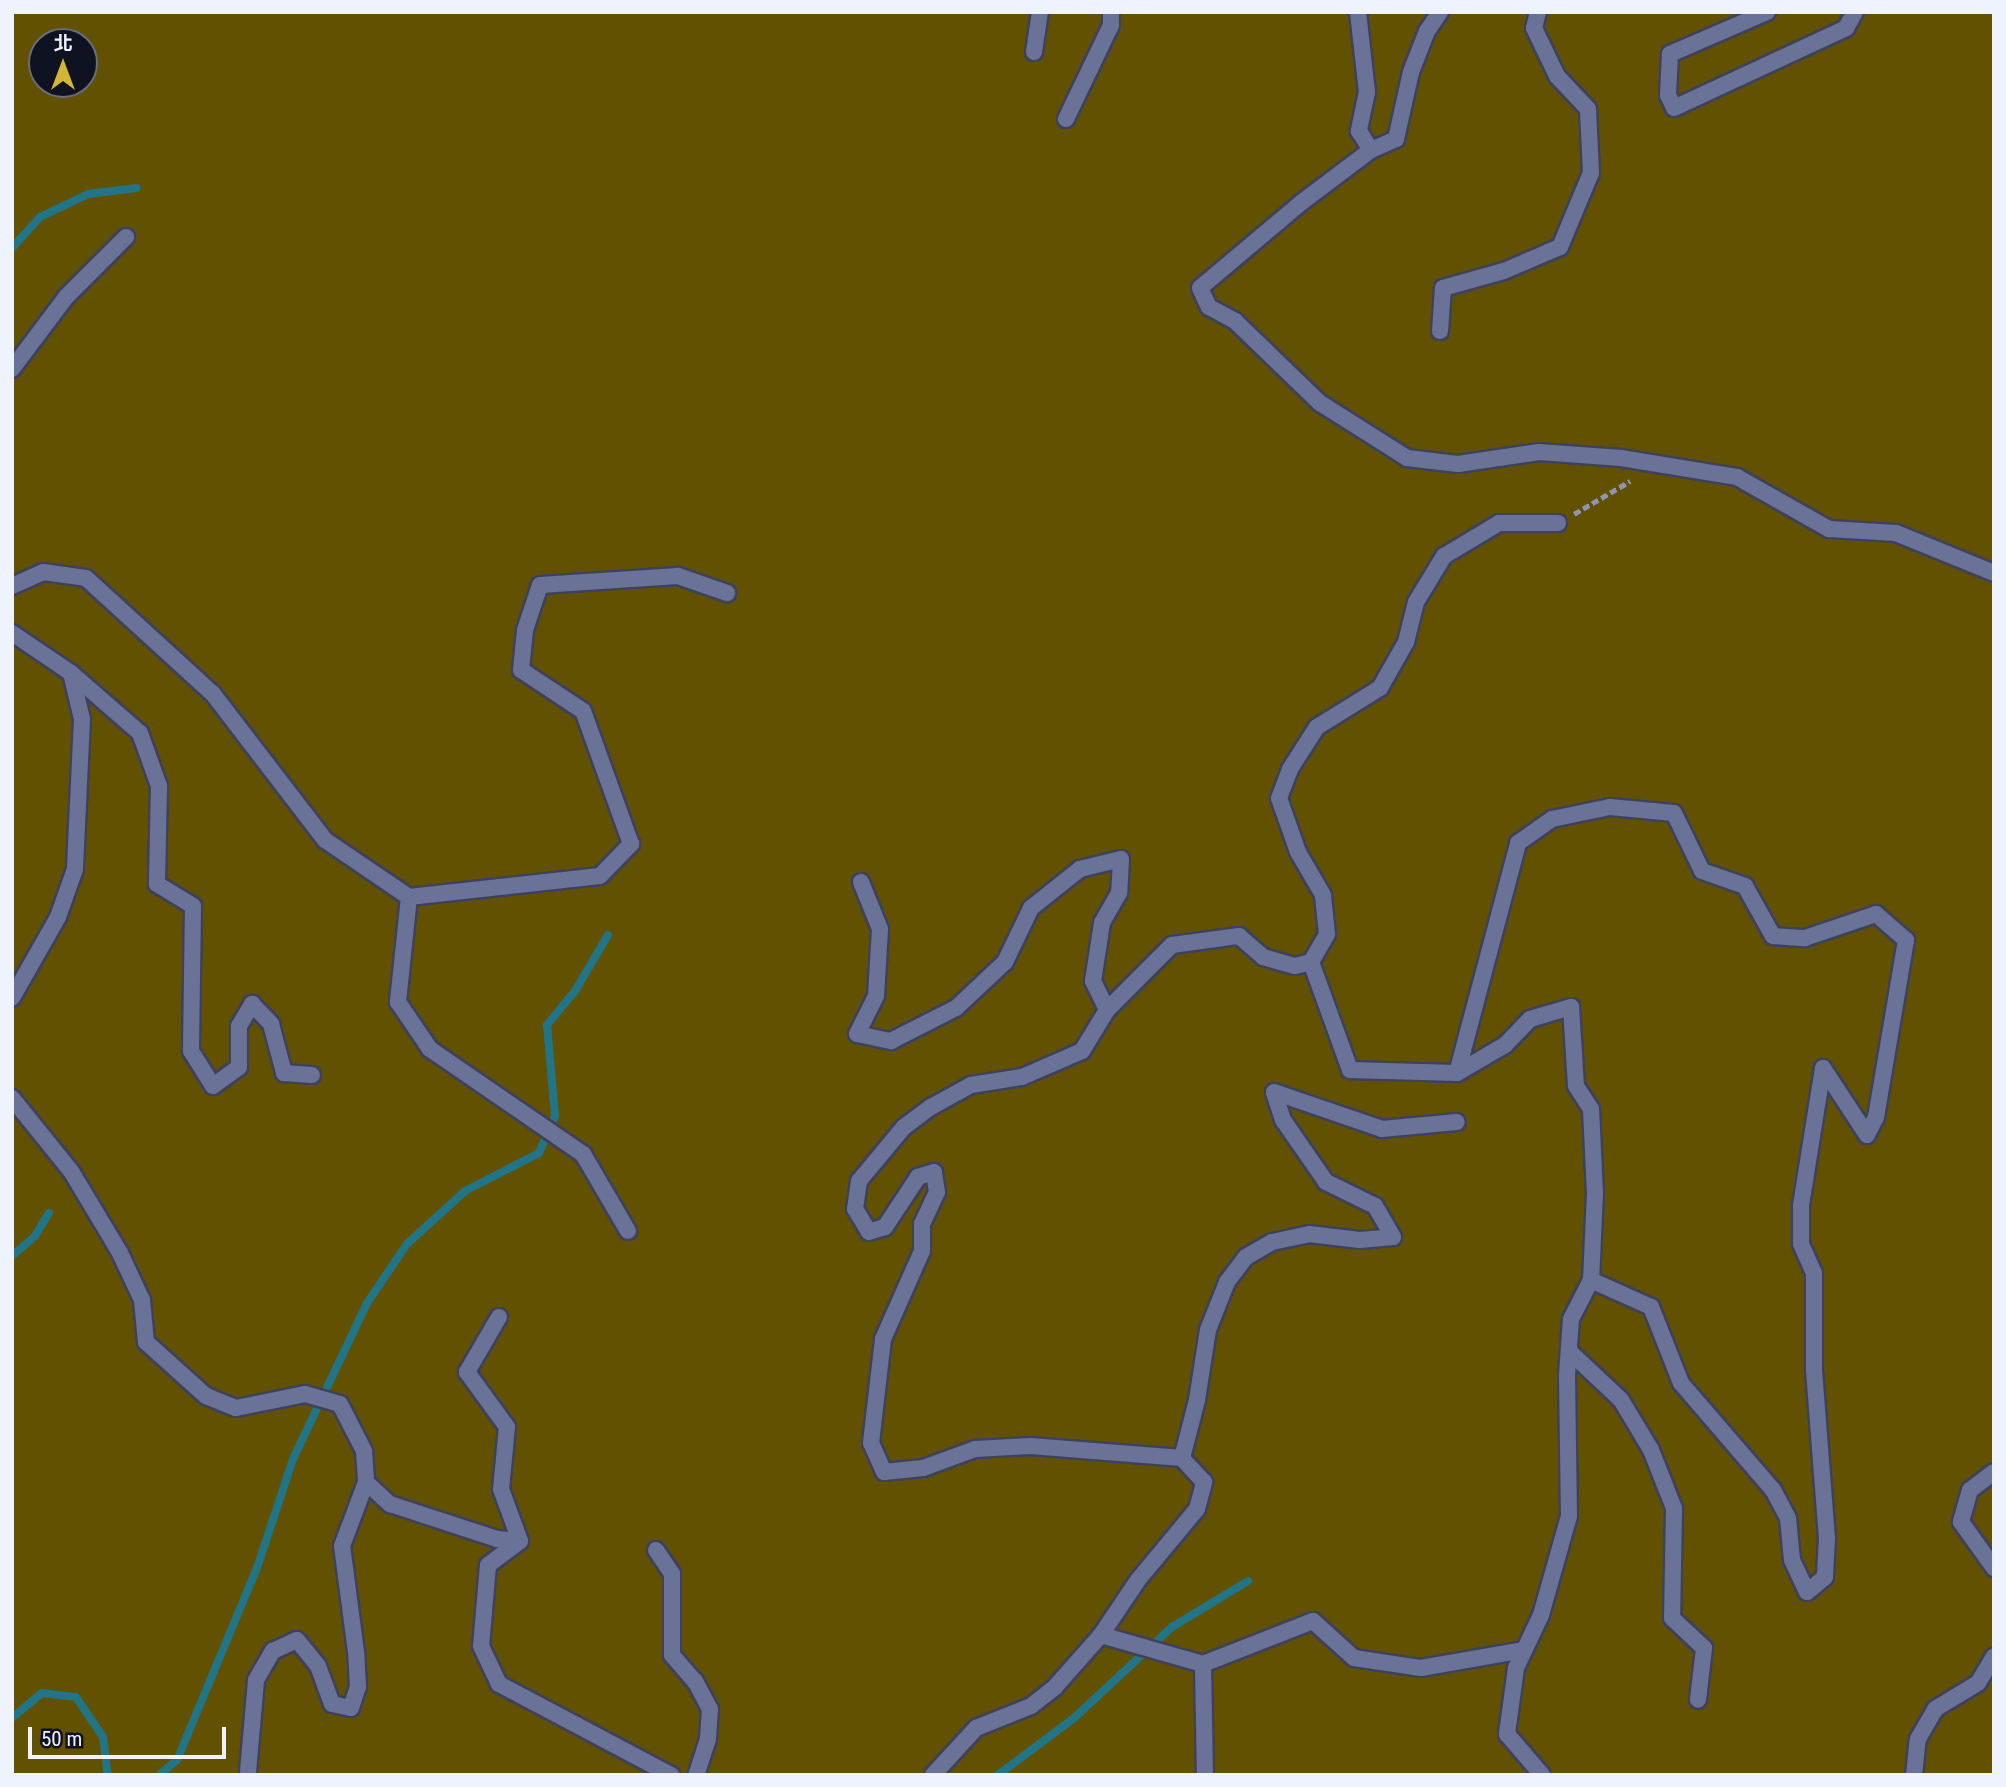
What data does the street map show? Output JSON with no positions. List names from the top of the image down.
{
  "scale_bar": "50 m",
  "north": "top"
}
